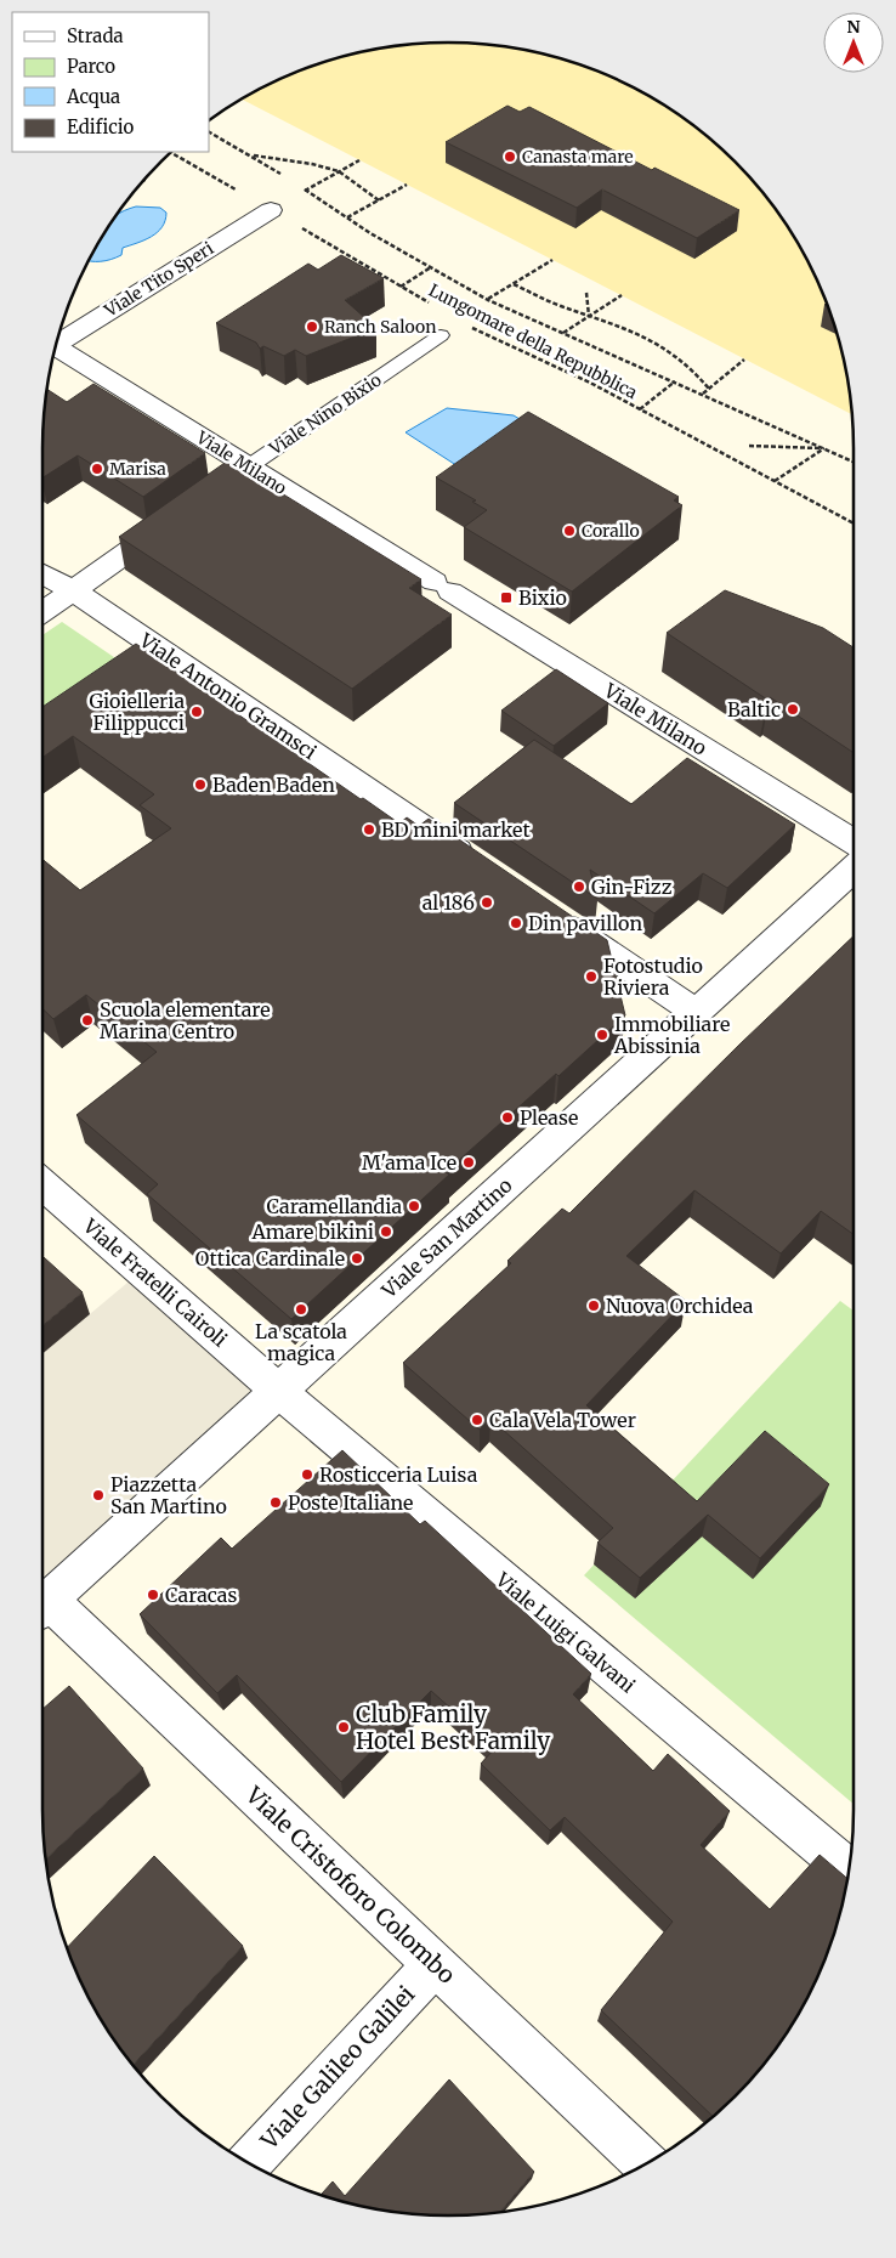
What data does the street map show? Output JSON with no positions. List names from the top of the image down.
{
  "streets": {
    "street": [
      "Viale Tito Speri",
      "Viale Milano",
      "Viale Antonio Gramsci",
      "Viale San Martino",
      "Viale Fratelli Cairoli",
      "Viale Luigi Galvani",
      "Viale Cristoforo Colombo",
      "Viale Galileo Galilei"
    ],
    "lane": ["Viale Nino Bixio"],
    "path": ["Lungomare della Repubblica"]
  },
  "crossings": [
    ["Viale Tito Speri", "Lungomare della Repubblica"],
    ["Viale Nino Bixio", "Viale Milano"],
    ["Viale San Martino", "Viale Fratelli Cairoli"],
    ["Viale San Martino", "Viale Luigi Galvani"],
    ["Viale Fratelli Cairoli", "Viale Luigi Galvani"],
    ["Viale Cristoforo Colombo", "Viale Galileo Galilei"]
  ],
  "places": {
    "other": [
      "Canasta mare",
      "Ranch Saloon",
      "Marisa",
      "Corallo",
      "Baltic",
      "Gioielleria Filippucci",
      "Baden Baden",
      "BD mini market",
      "Gin-Fizz",
      "al 186",
      "Din pavillon",
      "Fotostudio Riviera",
      "Scuola elementare Marina Centro",
      "Immobiliare Abissinia",
      "Please",
      "M'ama Ice",
      "Caramellandia",
      "Amare bikini",
      "Ottica Cardinale",
      "Nuova Orchidea",
      "La scatola magica",
      "Cala Vela Tower",
      "Rosticceria Luisa",
      "Piazzetta San Martino",
      "Poste Italiane",
      "Caracas",
      "Club Family Hotel Best Family"
    ],
    "transit": ["Bixio"]
  },
  "legend": [
    "Strada",
    "Parco",
    "Acqua",
    "Edificio"
  ],
  "north": "top"
}
